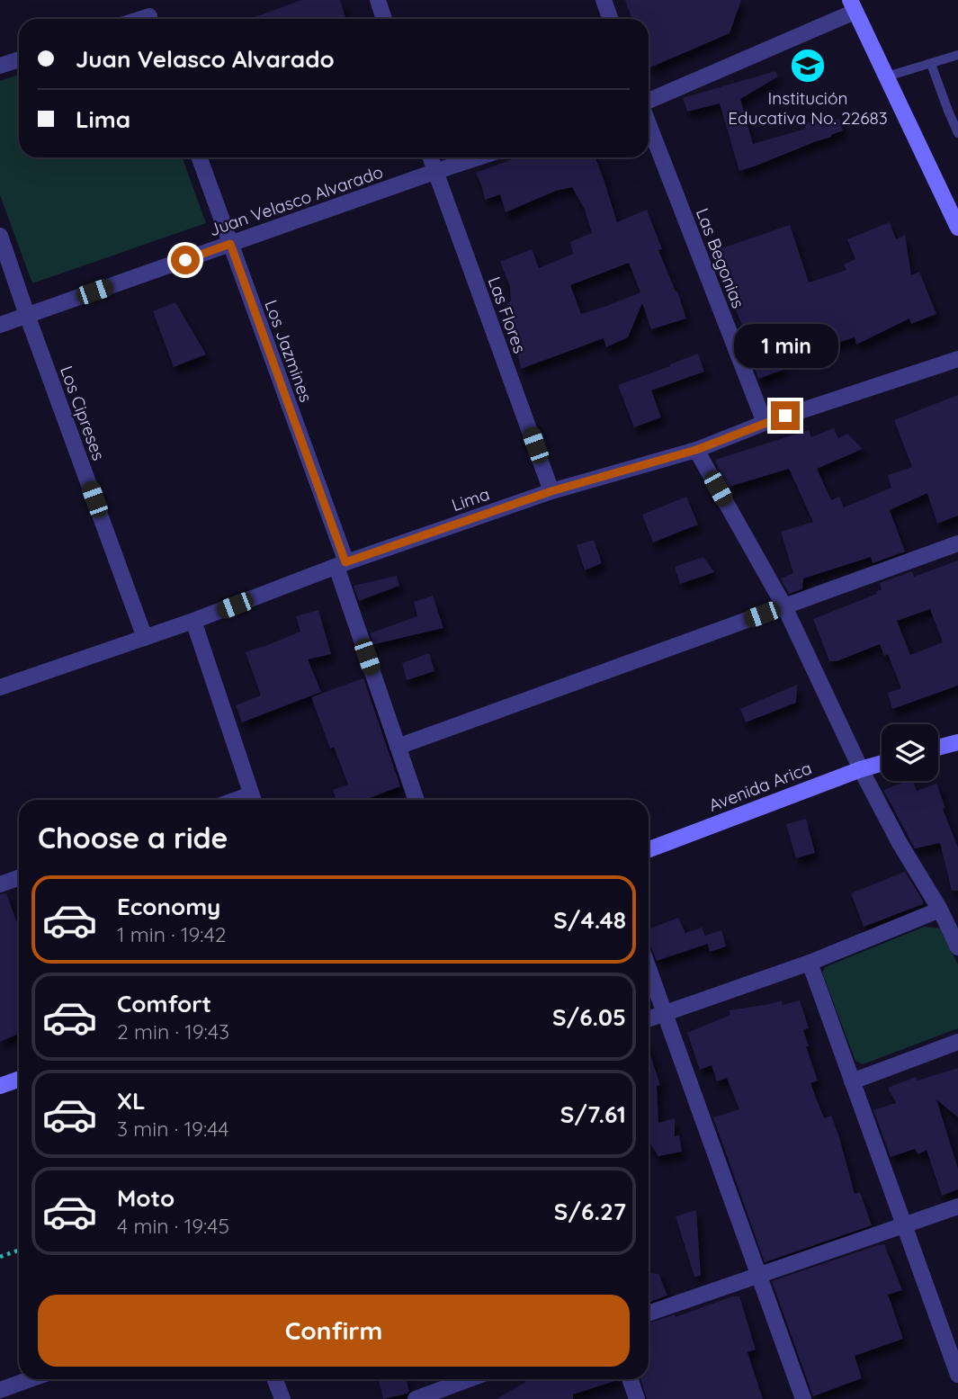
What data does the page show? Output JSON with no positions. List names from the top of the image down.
{
  "streets": {
    "street": [
      "Juan Velasco Alvarado",
      "Las Begonias",
      "Las Flores",
      "Los Jazmines",
      "Los Cipreses",
      "Lima",
      "Avenida Arica"
    ]
  },
  "crossings": [
    ["Juan Velasco Alvarado", "Las Flores"],
    ["Juan Velasco Alvarado", "Los Jazmines"],
    ["Juan Velasco Alvarado", "Los Cipreses"],
    ["Las Begonias", "Lima"],
    ["Las Flores", "Lima"],
    ["Los Jazmines", "Lima"],
    ["Los Cipreses", "Lima"]
  ],
  "places": {
    "school or university": ["Institución Educativa No. 22683"]
  },
  "page": {
    "banner": ["Juan Velasco Alvarado", "Lima"],
    "bubble": "1 min",
    "heading": "Choose a ride",
    "list": [
      {
        "name": "Economy",
        "note": "1 min · 19:42",
        "value": "S/4.48"
      },
      {
        "name": "Comfort",
        "note": "2 min · 19:43",
        "value": "S/6.05"
      },
      {
        "name": "XL",
        "note": "3 min · 19:44",
        "value": "S/7.61"
      },
      {
        "name": "Moto",
        "note": "4 min · 19:45",
        "value": "S/6.27"
      }
    ],
    "buttons": "Confirm"
  }
}
